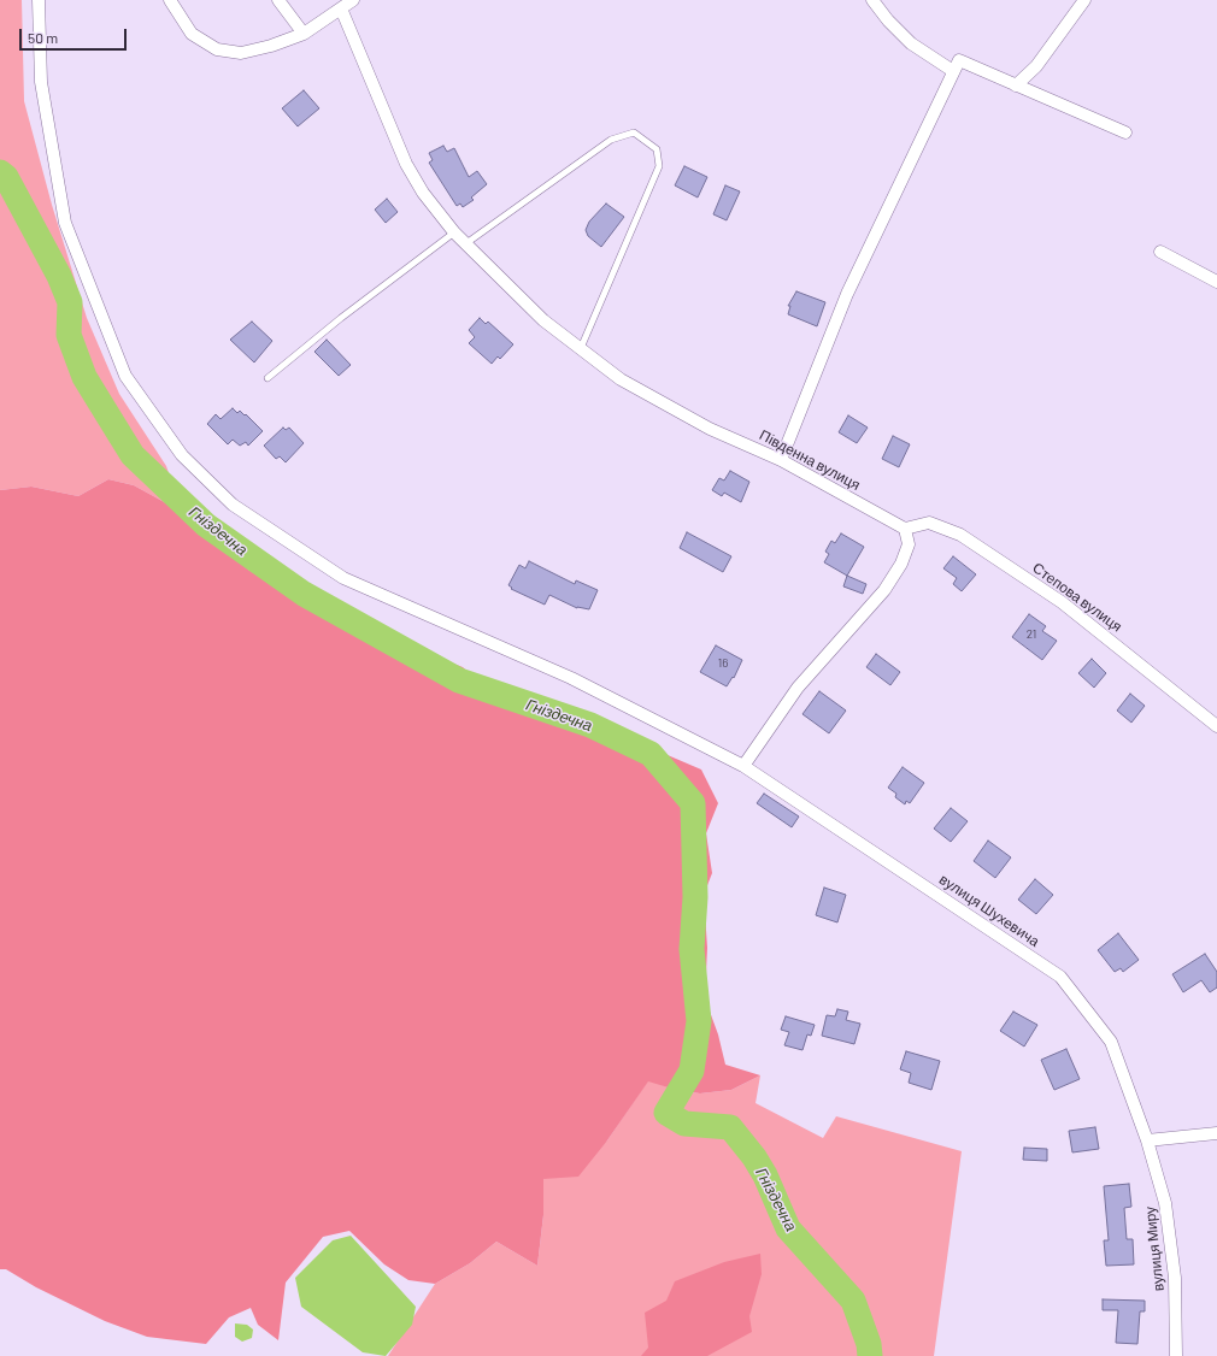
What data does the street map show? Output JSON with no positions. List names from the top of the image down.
{
  "streets": {
    "street": [
      "Південна вулиця",
      "Степова вулиця",
      "вулиця Шухевича",
      "вулиця Миру"
    ]
  },
  "crossings": [
    ["Південна вулиця", "Степова вулиця"],
    ["вулиця Шухевича", "вулиця Миру"]
  ],
  "water": ["Гніздечна"],
  "house_numbers": ["21", "16"],
  "scale_bar": "50 m"
}
